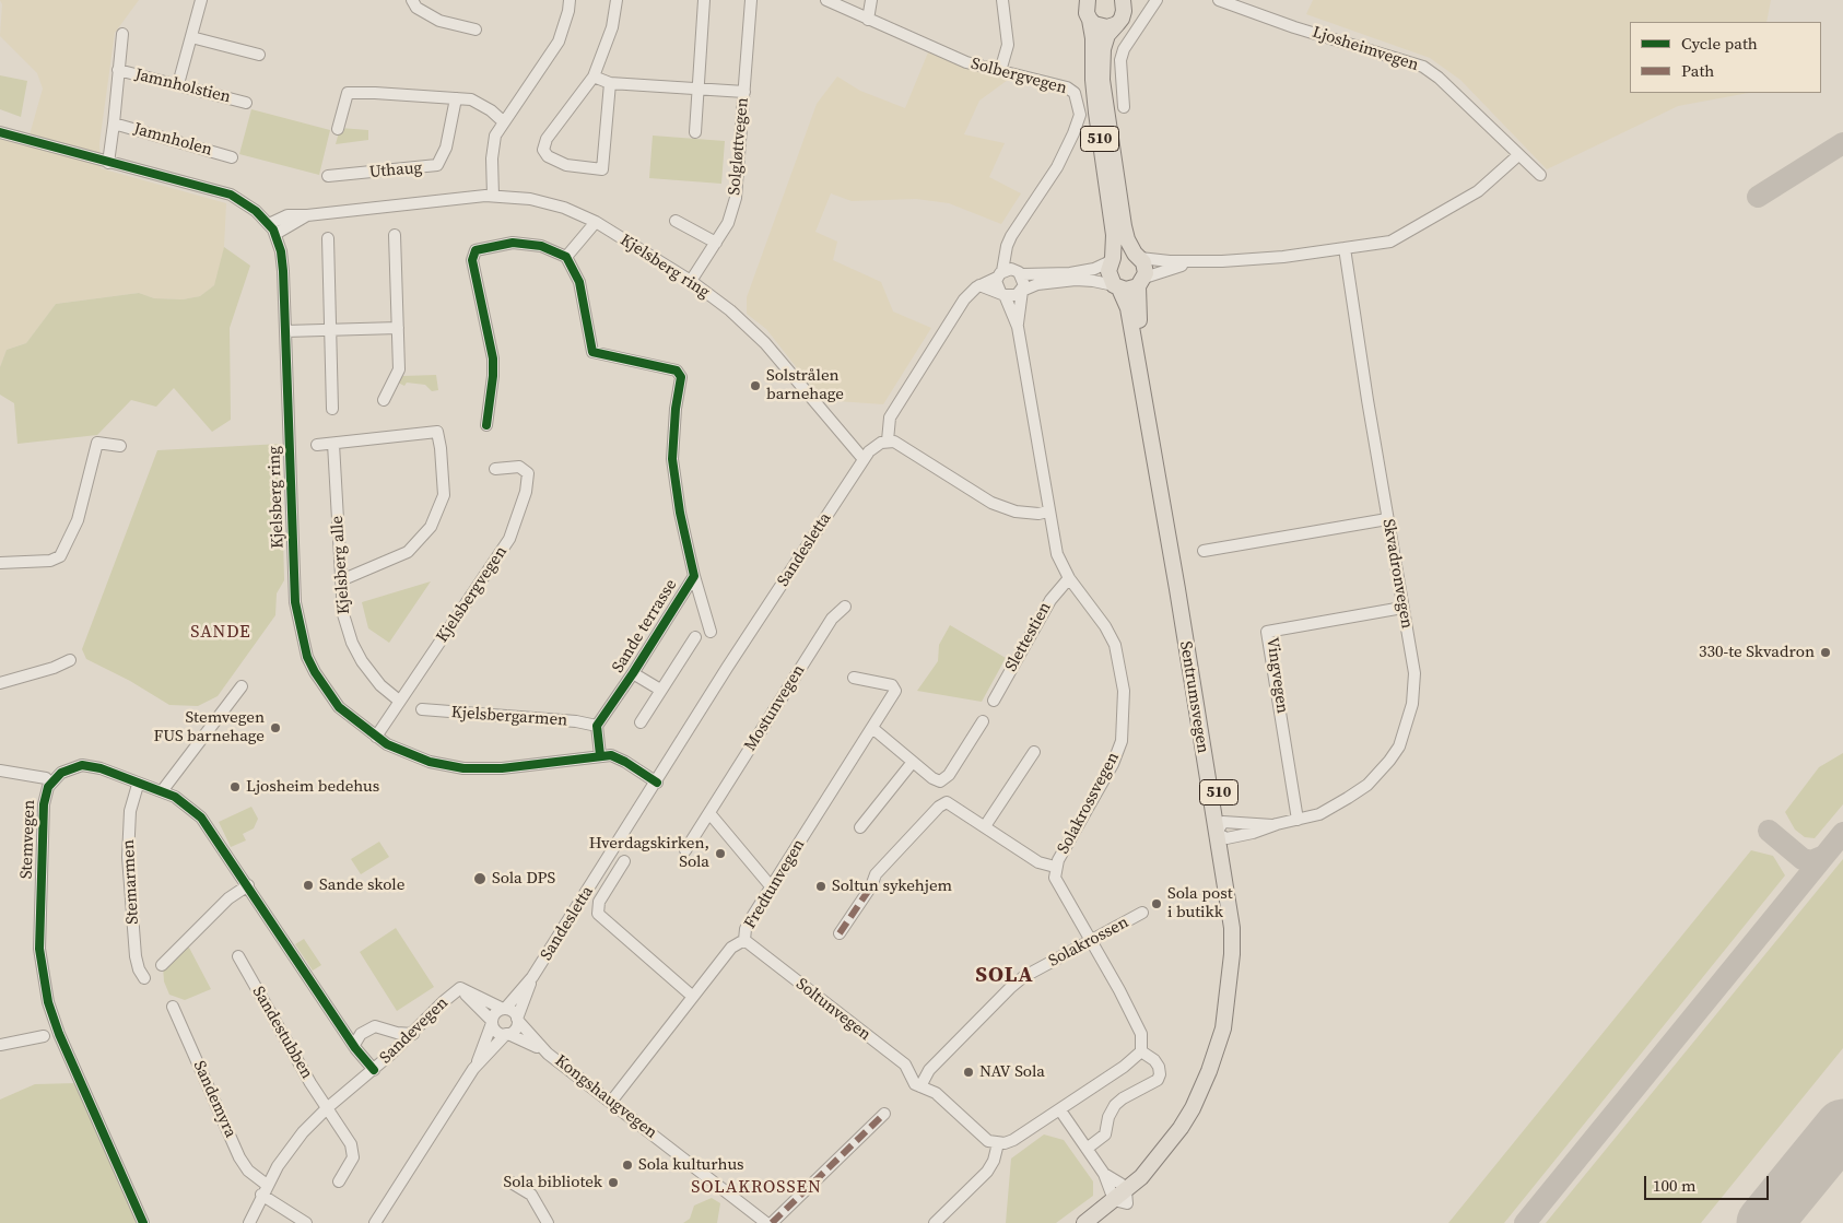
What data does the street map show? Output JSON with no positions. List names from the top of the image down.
{
  "streets": {
    "main road": ["510", "Sentrumsvegen"],
    "street": [
      "Ljosheimvegen",
      "Solbergvegen",
      "Jamnholstien",
      "Jamnholen",
      "Solgløttvegen",
      "Uthaug",
      "Kjelsberg ring",
      "Sandesletta",
      "Kjelsberg alle",
      "Skvadronvegen",
      "Kjelsbergvegen",
      "Sande terrasse",
      "Slettestien",
      "Vingvegen",
      "Mostunvegen",
      "Kjelsbergarmen",
      "Solakrossvegen",
      "Stemvegen",
      "Stemarmen",
      "Fredtunvegen",
      "Solakrossen",
      "Soltunvegen",
      "Sandevegen",
      "Sandestubben",
      "Kongshaugvegen",
      "Sandemyra"
    ]
  },
  "crossings": [
    ["510", "Sentrumsvegen"],
    ["Solgløttvegen", "Kjelsberg ring"],
    ["Kjelsberg ring", "Sandesletta"],
    ["Kjelsberg ring", "Kjelsbergvegen"],
    ["Sandesletta", "Sandevegen"],
    ["Sandesletta", "Kongshaugvegen"],
    ["Kjelsberg alle", "Kjelsbergvegen"],
    ["Skvadronvegen", "Vingvegen"],
    ["Skvadronvegen", "Sentrumsvegen"],
    ["Sande terrasse", "Kjelsbergarmen"],
    ["Slettestien", "Solakrossvegen"],
    ["Solakrossvegen", "Solakrossen"],
    ["Stemvegen", "Stemarmen"],
    ["Stemvegen", "Sandevegen"],
    ["Fredtunvegen", "Soltunvegen"],
    ["Fredtunvegen", "Kongshaugvegen"],
    ["Solakrossen", "Soltunvegen"],
    ["Sandevegen", "Sandestubben"],
    ["Sandevegen", "Kongshaugvegen"],
    ["Sandevegen", "Sandemyra"]
  ],
  "districts": ["SANDE", "SOLA", "SOLAKROSSEN"],
  "places": [
    "Solstrålen barnehage",
    "330-te Skvadron",
    "Stemvegen FUS barnehage",
    "Ljosheim bedehus",
    "Hverdagskirken, Sola",
    "Sola DPS",
    "Sande skole",
    "Soltun sykehjem",
    "Sola post i butikk",
    "NAV Sola",
    "Sola kulturhus",
    "Sola bibliotek"
  ],
  "legend": ["Cycle path", "Path"],
  "scale_bar": "100 m"
}
